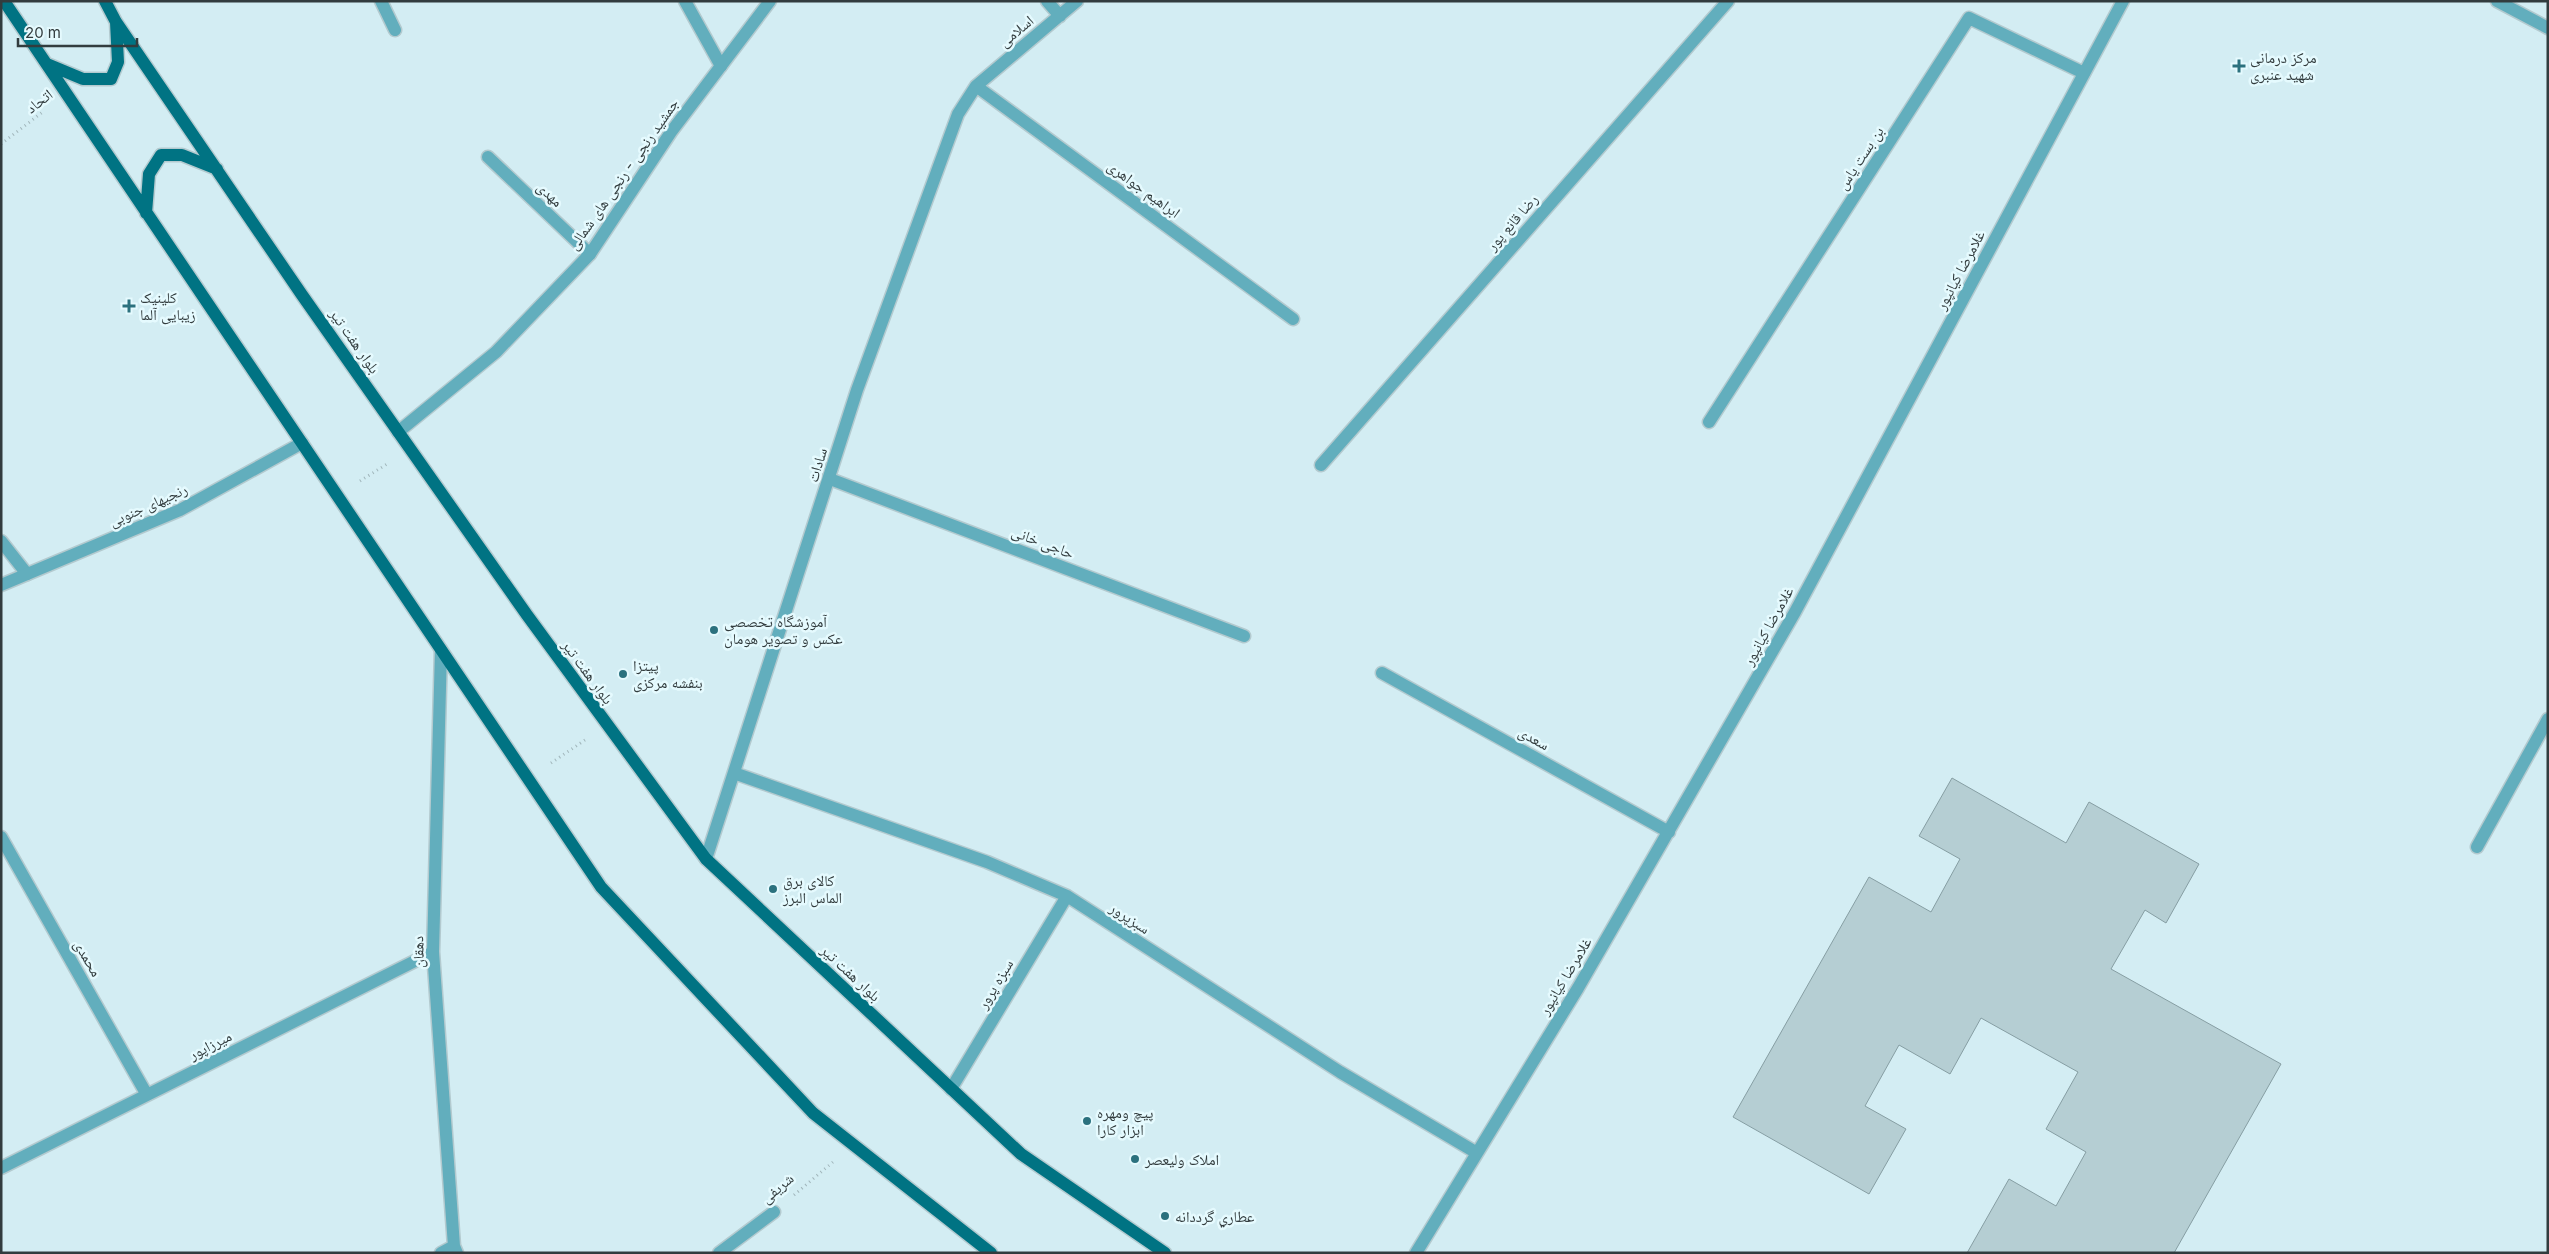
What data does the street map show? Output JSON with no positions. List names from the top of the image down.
{
  "streets": {
    "main road": ["بلوار هفت تیر"],
    "street": [
      "اسلامی",
      "بن بست یاس",
      "جمشید رنجی - رنجی های شمالی",
      "ابراهیم جواهری",
      "مهدی",
      "رضا قانع پور",
      "غلامرضا کیانپور",
      "سادات",
      "رنجیهای جنوبی",
      "حاجی خانی",
      "سعدی",
      "سبزپرور",
      "دهقان",
      "محمدی",
      "سبزه پرور",
      "میرزاپور",
      "شریفی"
    ],
    "path": ["اتحاد"]
  },
  "crossings": [
    ["اسلامی", "ابراهیم جواهری"],
    ["اسلامی", "سادات"],
    ["بن بست یاس", "غلامرضا کیانپور"],
    ["جمشید رنجی - رنجی های شمالی", "مهدی"],
    ["جمشید رنجی - رنجی های شمالی", "بلوار هفت تیر"],
    ["ابراهیم جواهری", "سادات"],
    ["غلامرضا کیانپور", "سعدی"],
    ["غلامرضا کیانپور", "سبزپرور"],
    ["بلوار هفت تیر", "سادات"],
    ["بلوار هفت تیر", "سبزه پرور"],
    ["سادات", "حاجی خانی"],
    ["سادات", "سبزپرور"],
    ["سبزپرور", "سبزه پرور"],
    ["دهقان", "میرزاپور"],
    ["محمدی", "میرزاپور"]
  ],
  "places": {
    "health": ["مرکز درمانی شهید عنبری", "کلینیک زیبایی آلما"],
    "other": [
      "آموزشگاه تخصصی عکس و تصویر هومان",
      "پیتزا بنفشه مرکزی",
      "کالای برق الماس البرز",
      "پیچ ومهره ابزار کارا",
      "املاک ولیعصر",
      "عطاري گرددانه"
    ]
  },
  "scale_bar": "20 m"
}
